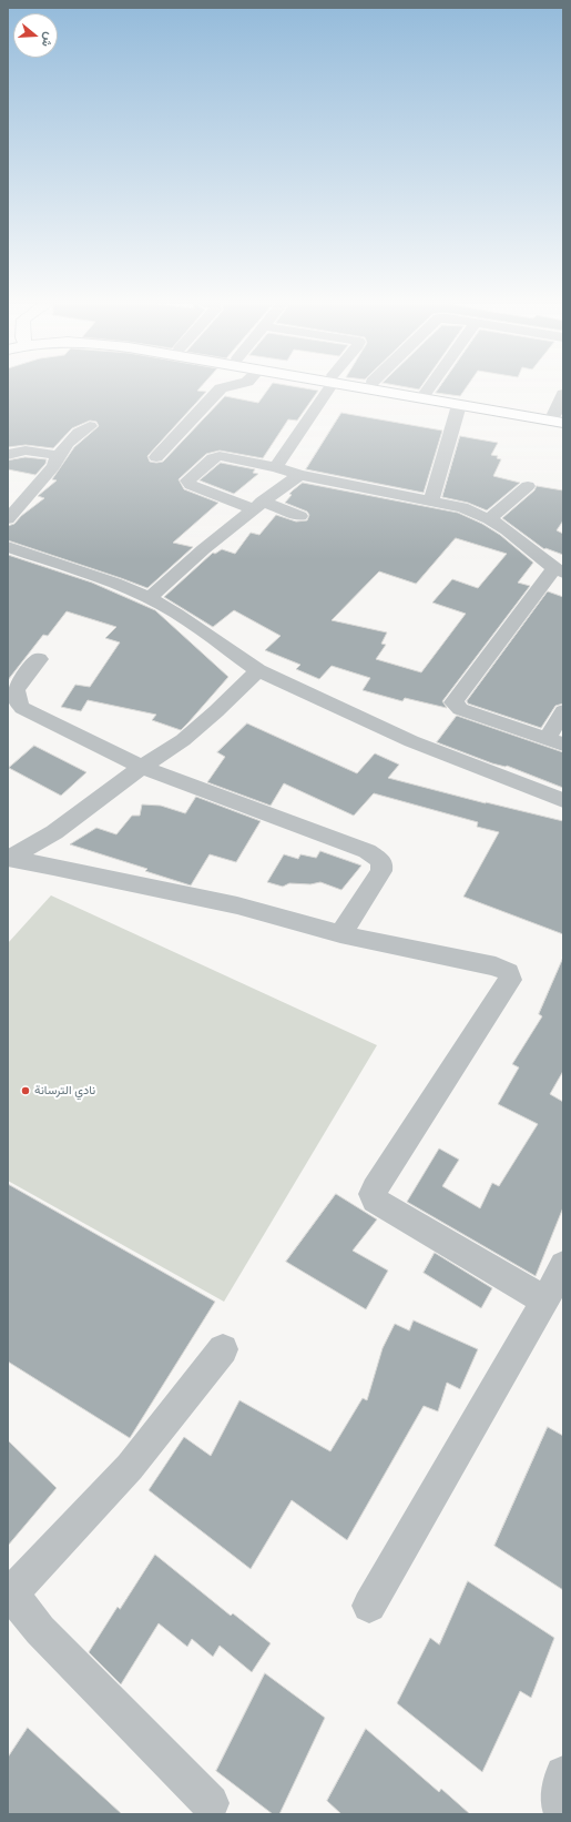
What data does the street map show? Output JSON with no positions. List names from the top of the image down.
{
  "places": ["نادي الترسانة"],
  "north": "right"
}
